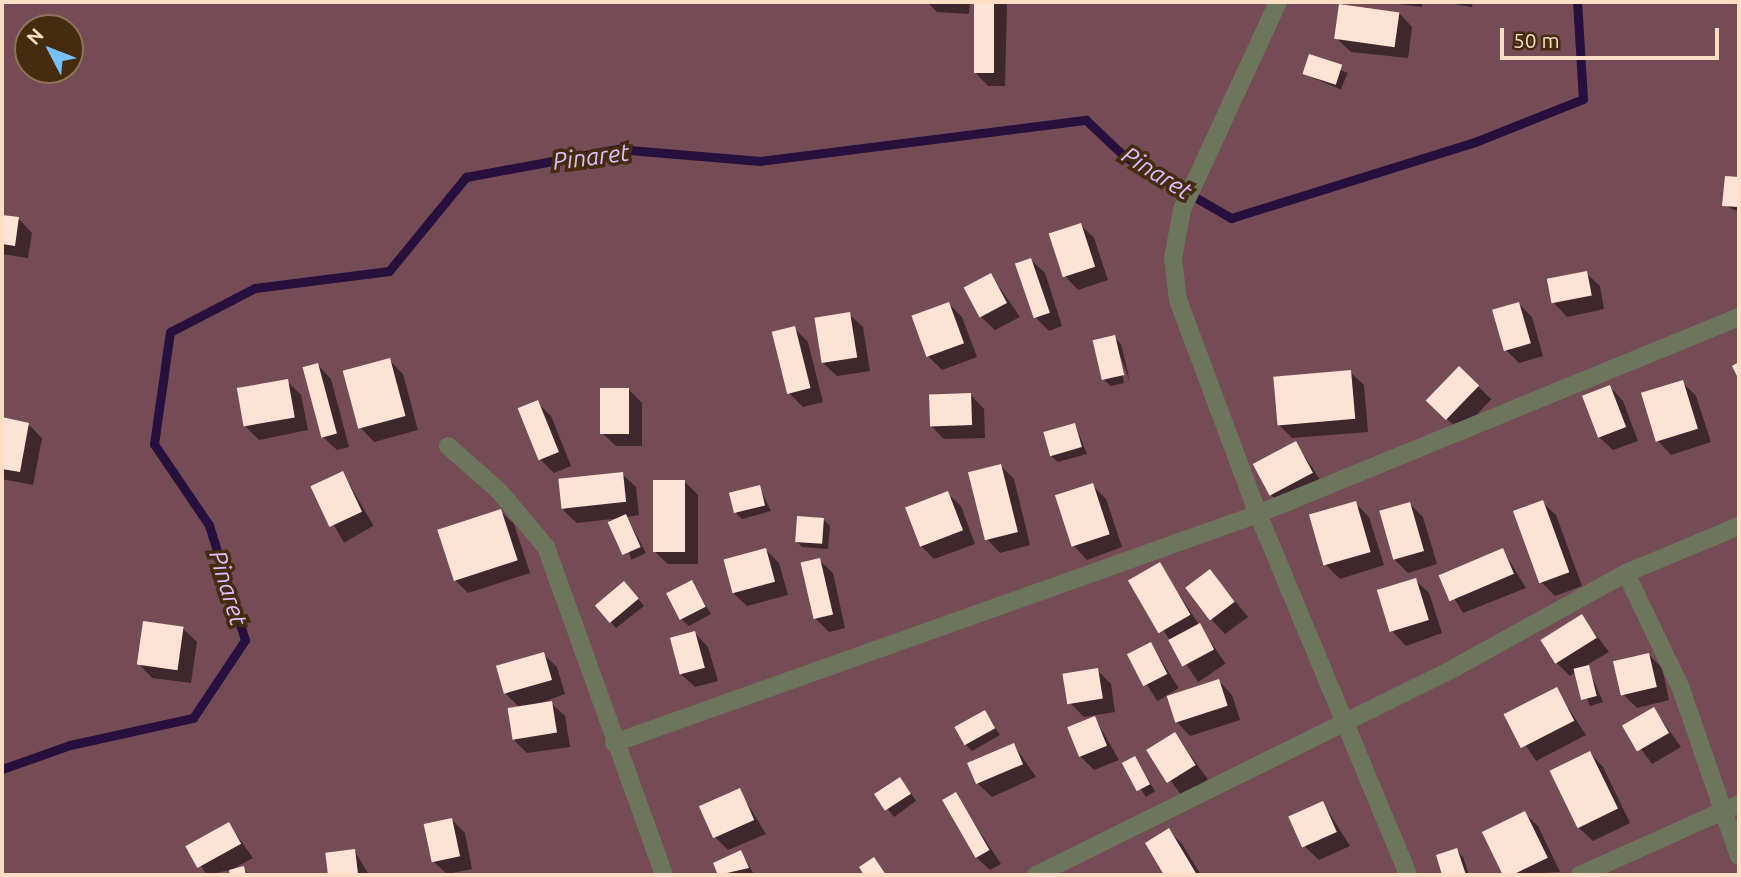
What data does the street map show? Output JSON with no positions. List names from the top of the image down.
{
  "water": ["Pinaret"],
  "scale_bar": "50 m",
  "north": "top left"
}
